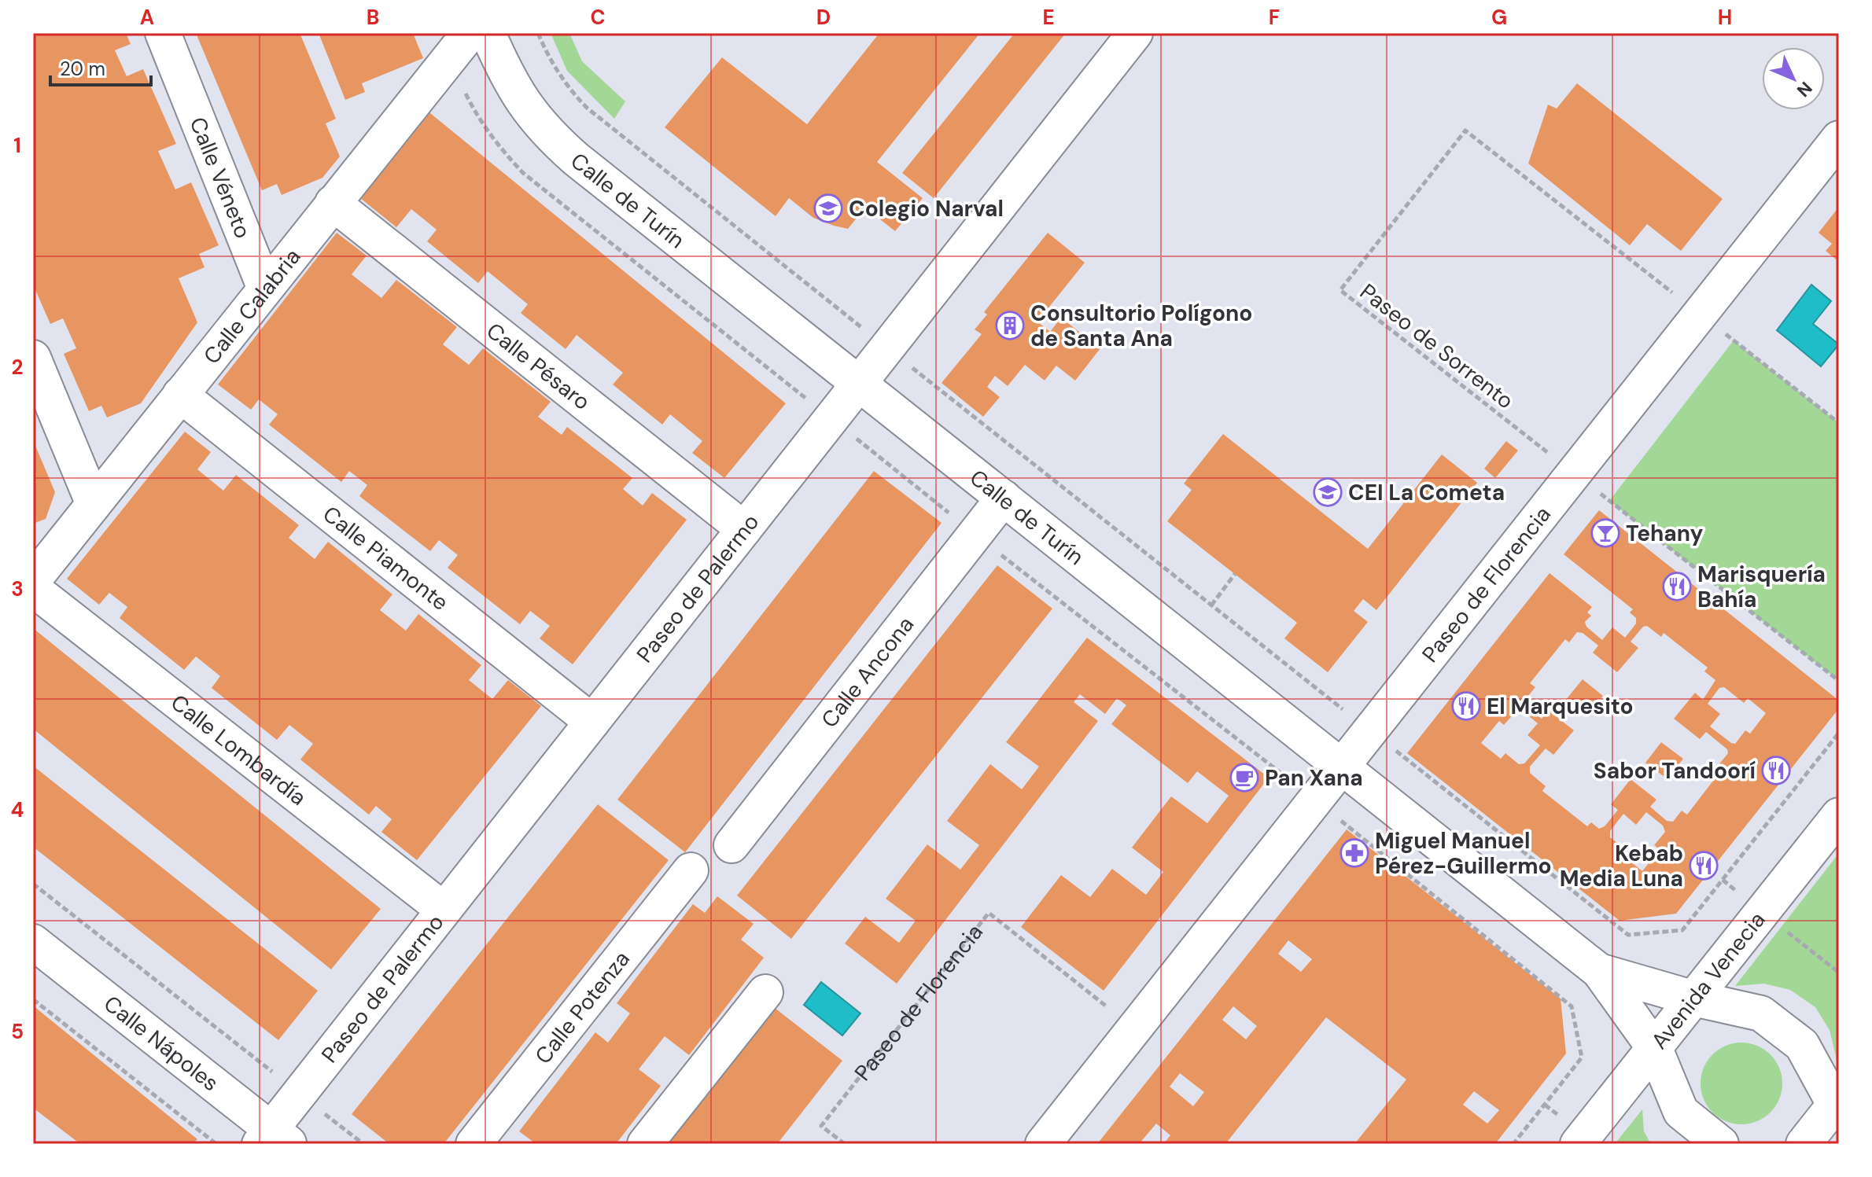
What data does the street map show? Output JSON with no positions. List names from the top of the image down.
{
  "streets": {
    "street": [
      "Calle Véneto",
      "Calle de Turín",
      "Calle Calabria",
      "Calle Pésaro",
      "Calle Piamonte",
      "Paseo de Florencia",
      "Paseo de Palermo",
      "Calle Ancona",
      "Calle Lombardía",
      "Avenida Venecia",
      "Calle Potenza",
      "Calle Nápoles"
    ],
    "path": ["Paseo de Sorrento"]
  },
  "crossings": [
    ["Calle Véneto", "Calle Calabria"],
    ["Calle de Turín", "Paseo de Florencia"],
    ["Calle de Turín", "Paseo de Palermo"],
    ["Calle de Turín", "Calle Ancona"],
    ["Calle de Turín", "Avenida Venecia"],
    ["Calle Calabria", "Calle Pésaro"],
    ["Calle Calabria", "Calle Piamonte"],
    ["Paseo de Sorrento", "Paseo de Florencia"],
    ["Calle Pésaro", "Paseo de Palermo"],
    ["Calle Piamonte", "Paseo de Palermo"],
    ["Paseo de Palermo", "Calle Lombardía"],
    ["Paseo de Palermo", "Calle Nápoles"]
  ],
  "places": {
    "school or university": ["Colegio Narval", "CEI La Cometa"],
    "building": ["Consultorio Polígono de Santa Ana"],
    "bar": ["Tehany"],
    "restaurant": [
      "Marisquería Bahía",
      "El Marquesito",
      "Sabor Tandoorí",
      "Kebab Media Luna"
    ],
    "cafe": ["Pan Xana"],
    "pharmacy": ["Miguel Manuel Pérez-Guillermo"]
  },
  "scale_bar": "20 m",
  "north": "bottom right",
  "grid": {
    "columns": [
      "A",
      "B",
      "C",
      "D",
      "E",
      "F",
      "G",
      "H"
    ],
    "rows": [
      "1",
      "2",
      "3",
      "4",
      "5"
    ]
  }
}
